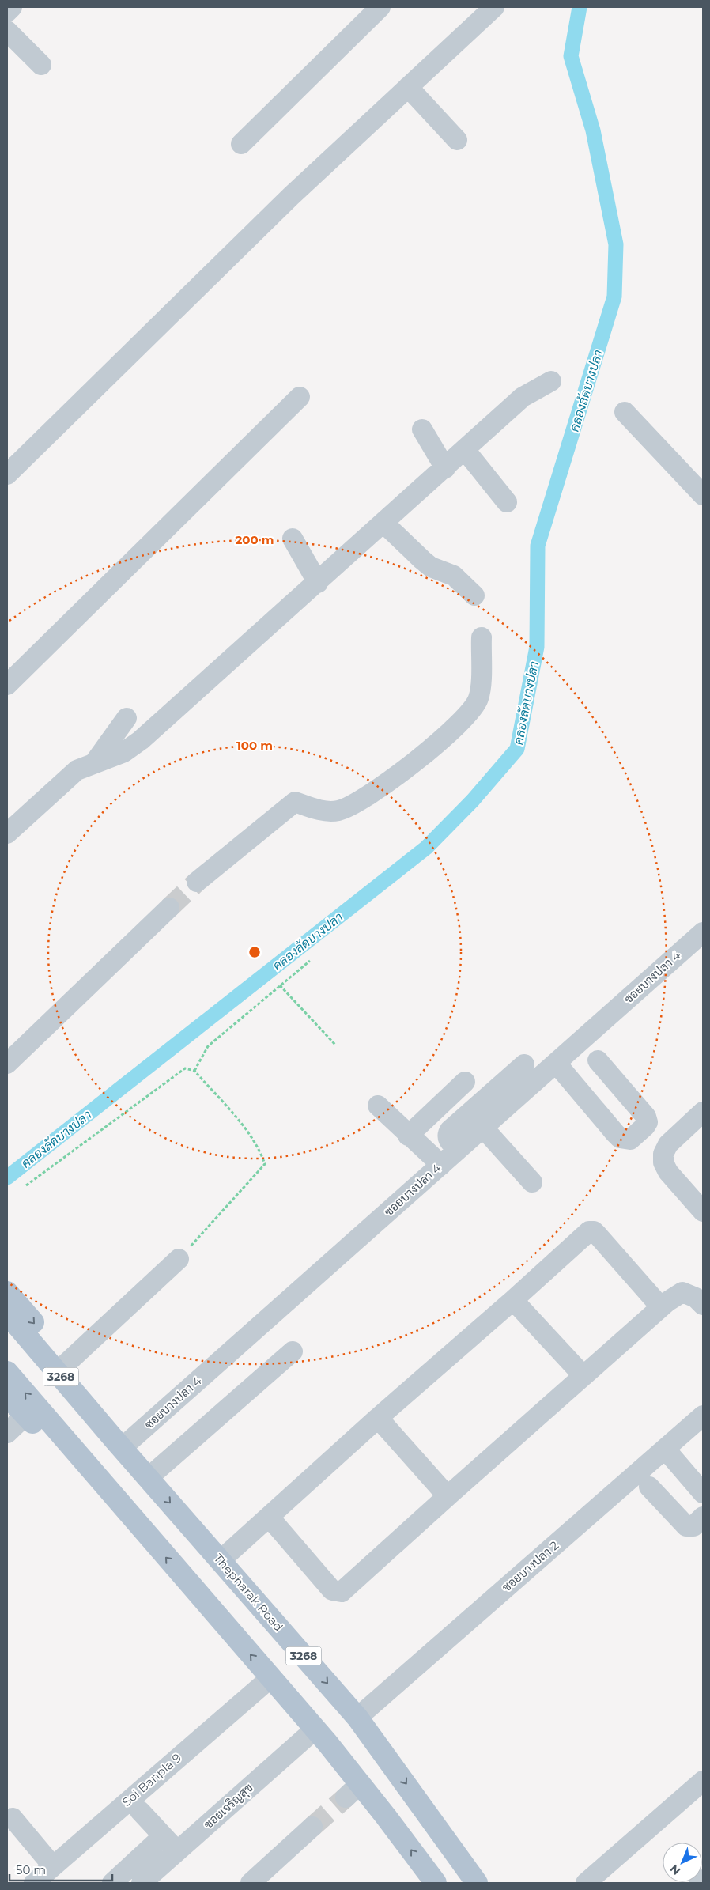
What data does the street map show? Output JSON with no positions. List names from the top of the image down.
{
  "streets": {
    "main road": ["3268", "Thepharak Road"],
    "street": [
      "ซอยบางปลา 4",
      "ซอยบางปลา 2",
      "Soi Banpla 9",
      "ซอยเจริญสุข"
    ]
  },
  "crossings": [
    ["ซอยบางปลา 4", "Thepharak Road"],
    ["ซอยบางปลา 2", "Thepharak Road"]
  ],
  "water": ["คลองลัดบางปลา"],
  "scale_bar": "50 m",
  "north": "bottom left",
  "rings": ["200 m", "100 m"]
}
